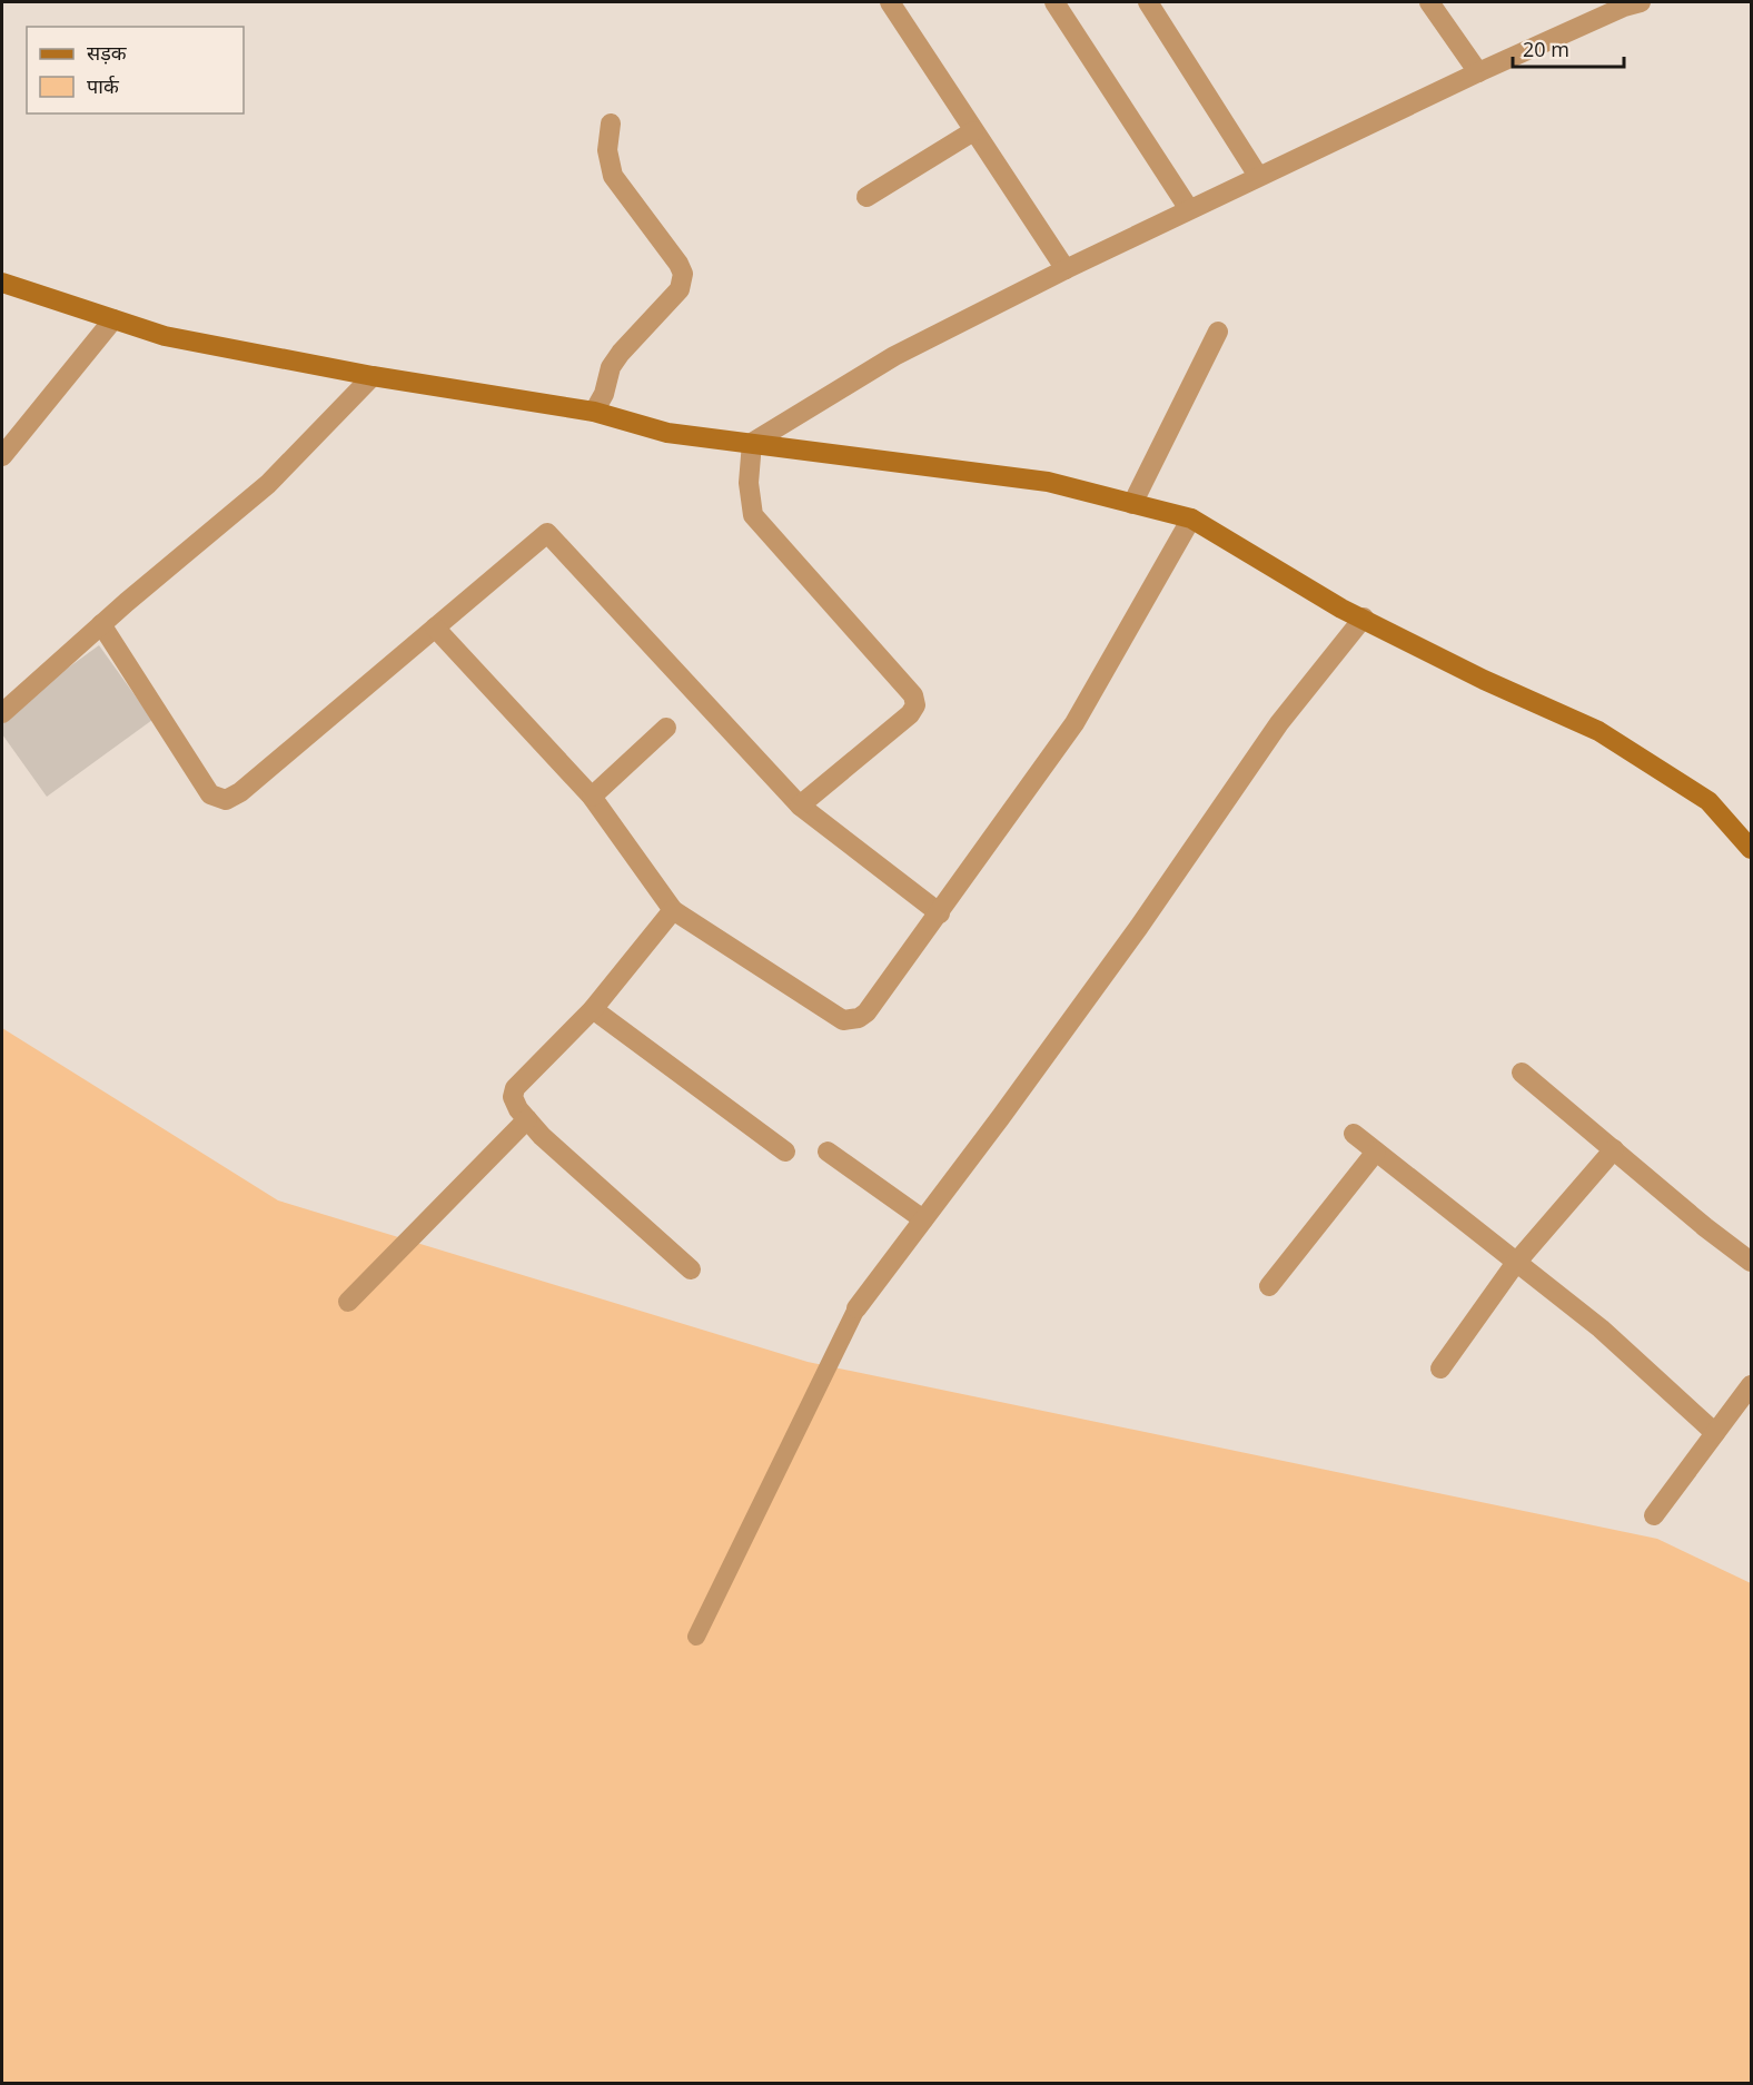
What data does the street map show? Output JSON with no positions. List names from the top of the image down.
{
  "legend": ["सड़क", "पार्क"],
  "scale_bar": "20 m"
}
